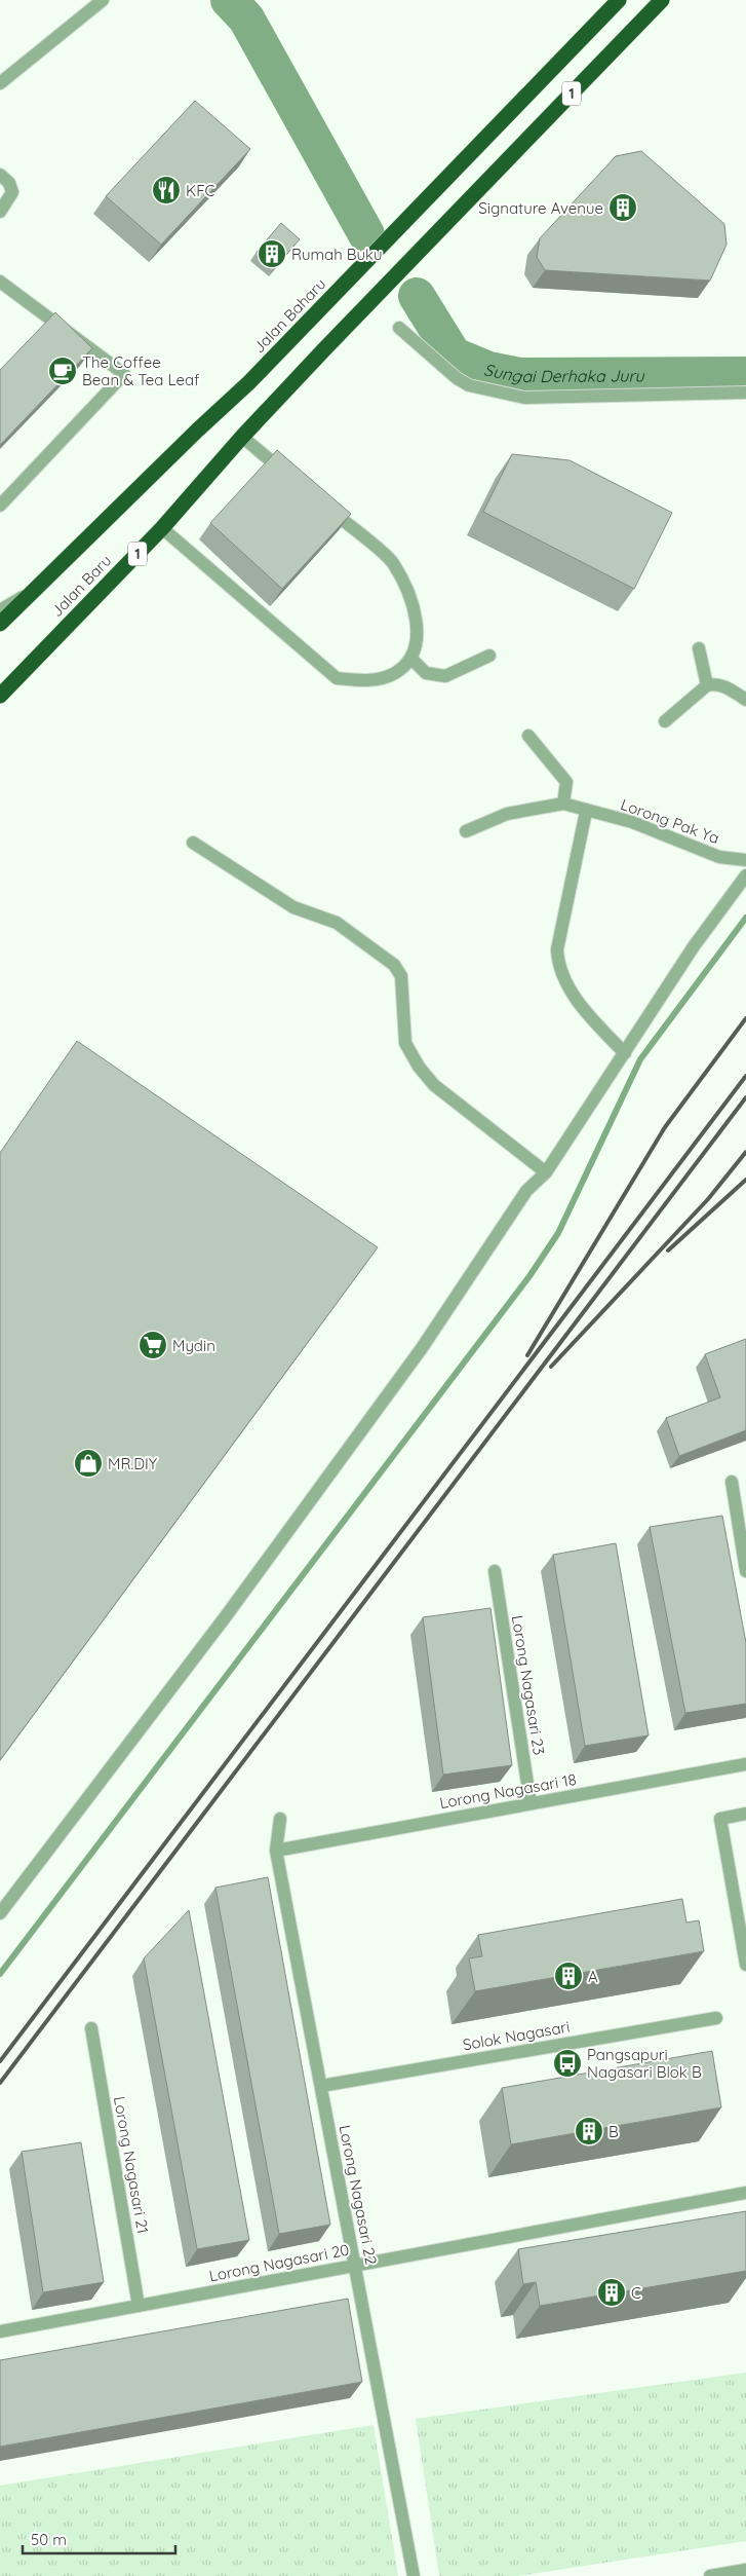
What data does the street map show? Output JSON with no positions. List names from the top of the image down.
{
  "streets": {
    "highway": ["1", "Jalan Baharu", "Jalan Baru"],
    "street": [
      "Lorong Pak Ya",
      "Lorong Nagasari 23",
      "Lorong Nagasari 18",
      "Solok Nagasari",
      "Lorong Nagasari 21",
      "Lorong Nagasari 22",
      "Lorong Nagasari 20"
    ]
  },
  "crossings": [
    ["Lorong Nagasari 23", "Lorong Nagasari 18"],
    ["Lorong Nagasari 18", "Lorong Nagasari 22"],
    ["Solok Nagasari", "Lorong Nagasari 22"],
    ["Lorong Nagasari 21", "Lorong Nagasari 20"],
    ["Lorong Nagasari 22", "Lorong Nagasari 20"]
  ],
  "water": ["Sungai Derhaka Juru"],
  "places": {
    "restaurant": ["KFC"],
    "building": [
      "Signature Avenue",
      "Rumah Buku",
      "A",
      "B",
      "C"
    ],
    "cafe": ["The Coffee Bean & Tea Leaf"],
    "supermarket": ["Mydin"],
    "shop": ["MR.DIY"],
    "bus stop": ["Pangsapuri Nagasari Blok B"]
  },
  "scale_bar": "50 m"
}
